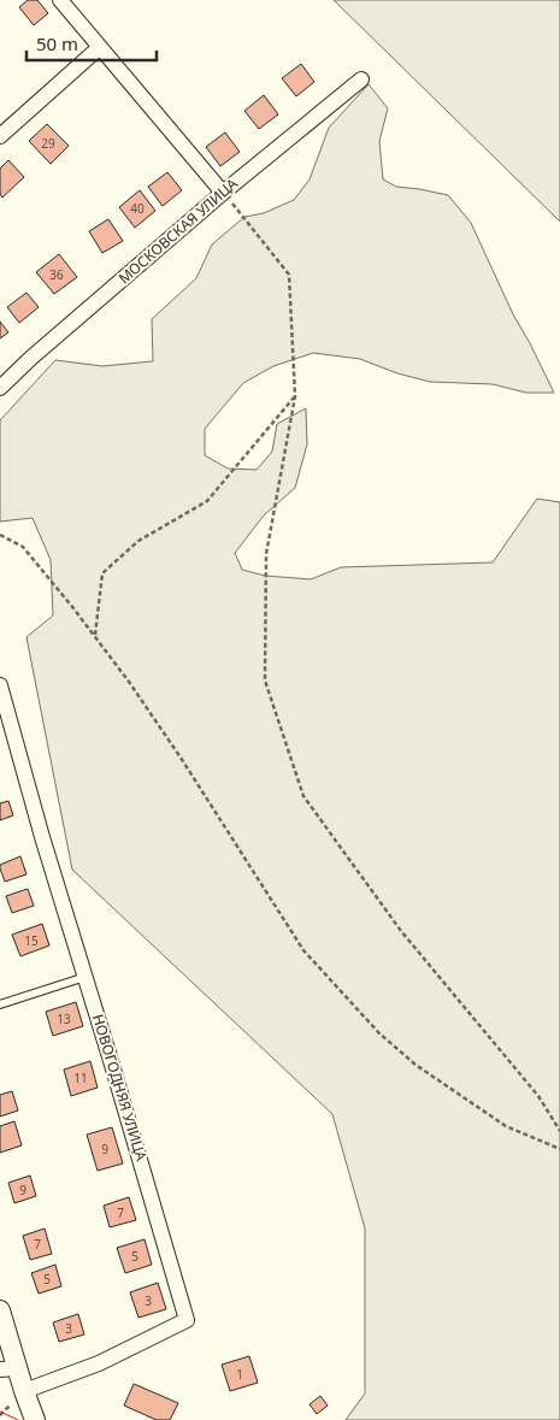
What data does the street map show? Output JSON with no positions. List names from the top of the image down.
{
  "streets": {
    "street": ["МОСКОВСКАЯ УЛИЦА", "НОВОГОДНЯЯ УЛИЦА"]
  },
  "house_numbers": [
    "29",
    "40",
    "36",
    "15",
    "13",
    "11",
    "9",
    "9",
    "7",
    "7",
    "5",
    "5",
    "3",
    "3",
    "1"
  ],
  "scale_bar": "50 m"
}
